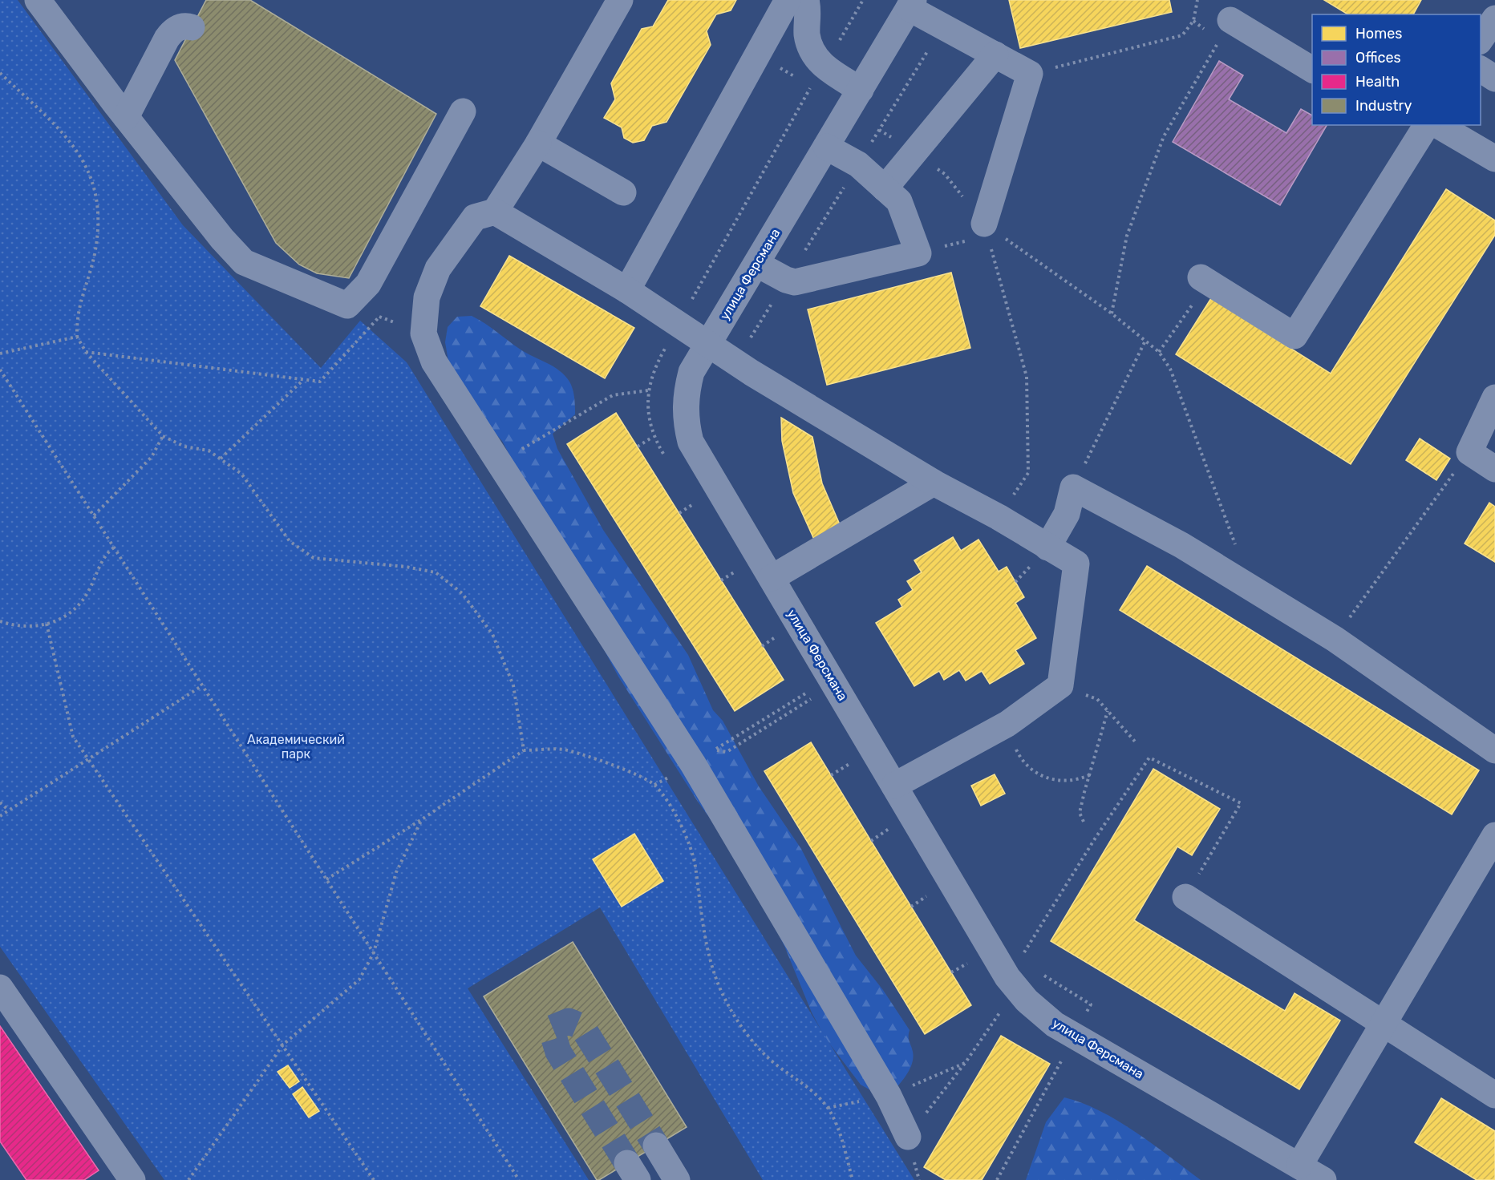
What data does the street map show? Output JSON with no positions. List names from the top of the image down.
{
  "streets": {
    "street": ["улица Ферсмана"]
  },
  "parks": ["Академический парк"],
  "legend": [
    "Homes",
    "Offices",
    "Health",
    "Industry"
  ]
}
